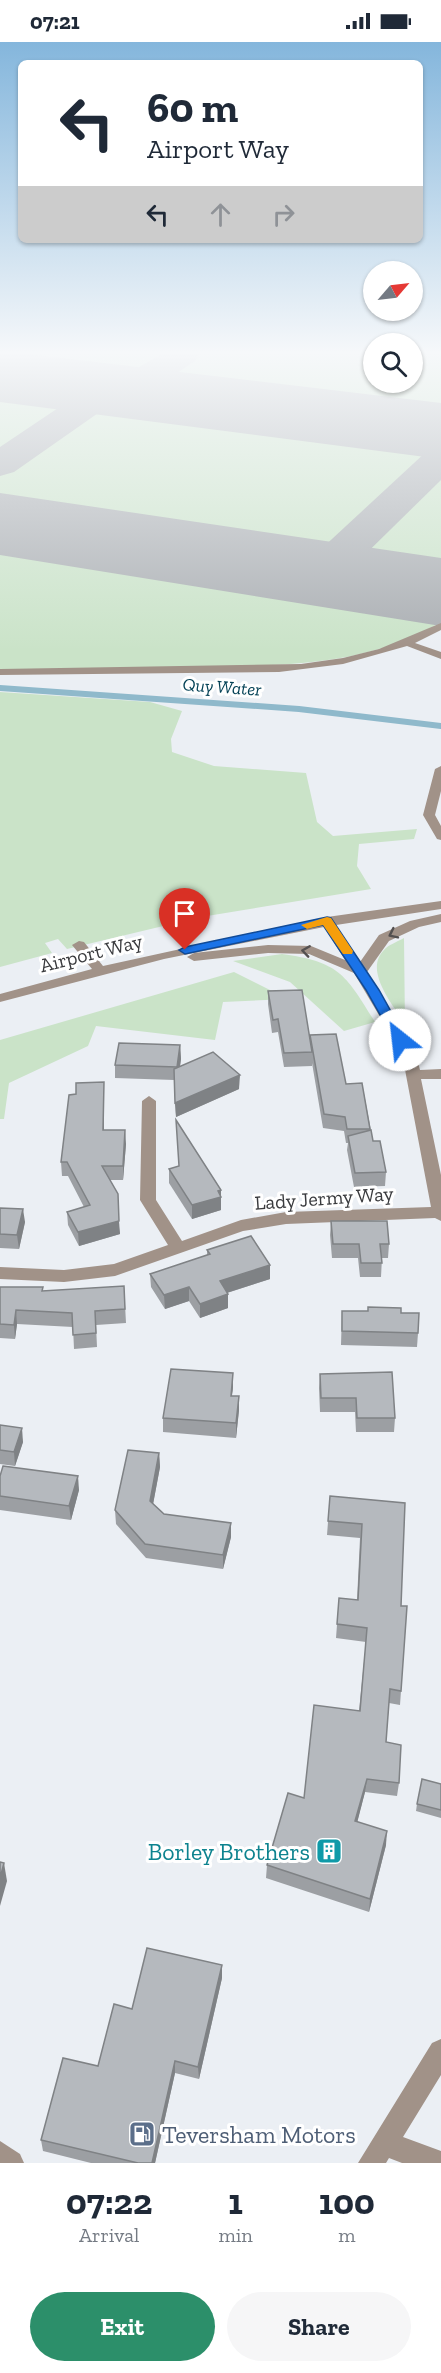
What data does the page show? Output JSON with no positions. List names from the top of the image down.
{
  "streets": {
    "street": ["Airport Way", "Lady Jermy Way"]
  },
  "water": ["Quy Water"],
  "places": {
    "building": ["Borley Brothers"],
    "fuel station": ["Teversham Motors"]
  },
  "north": "top right",
  "page": {
    "status": "07:21",
    "turn": ["60 m", "Airport Way"],
    "eta": [
      "07:22",
      "Arrival",
      "1",
      "min",
      "100",
      "m"
    ],
    "buttons": ["Exit", "Share"]
  }
}
